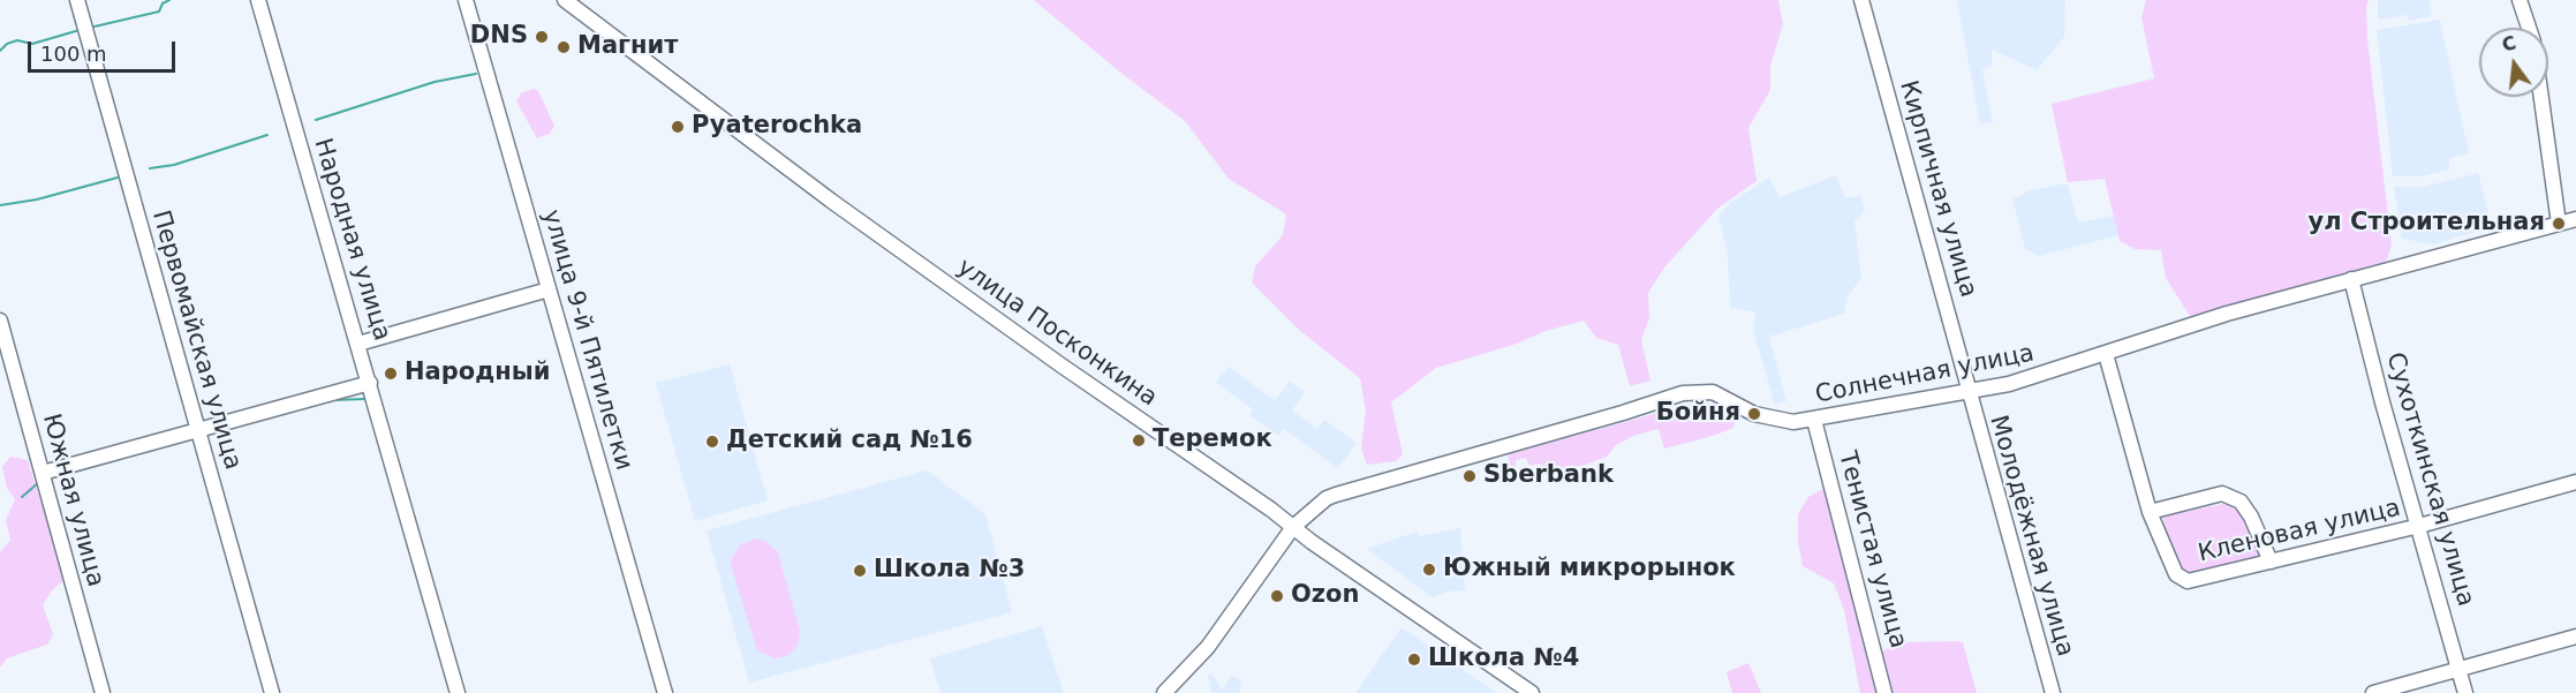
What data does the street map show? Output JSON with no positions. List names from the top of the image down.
{
  "streets": {
    "street": [
      "Кирпичная улица",
      "Народная улица",
      "улица Посконкина",
      "Первомайская улица",
      "улица 9-й Пятилетки",
      "Солнечная улица",
      "Сухоткинская улица",
      "Южная улица",
      "Кленовая улица",
      "Молодёжная улица",
      "Тенистая улица"
    ]
  },
  "crossings": [
    ["Кирпичная улица", "Солнечная улица"],
    ["Кирпичная улица", "Молодёжная улица"],
    ["улица Посконкина", "Солнечная улица"],
    ["Солнечная улица", "Сухоткинская улица"],
    ["Солнечная улица", "Кленовая улица"],
    ["Солнечная улица", "Молодёжная улица"],
    ["Солнечная улица", "Тенистая улица"],
    ["Сухоткинская улица", "Кленовая улица"]
  ],
  "places": [
    "DNS",
    "Магнит",
    "Pyaterochka",
    "ул Строительная",
    "Народный",
    "Бойня",
    "Теремок",
    "Детский сад №16",
    "Sberbank",
    "Южный микрорынок",
    "Школа №3",
    "Ozon",
    "Школа №4"
  ],
  "scale_bar": "100 m",
  "north": "top"
}
